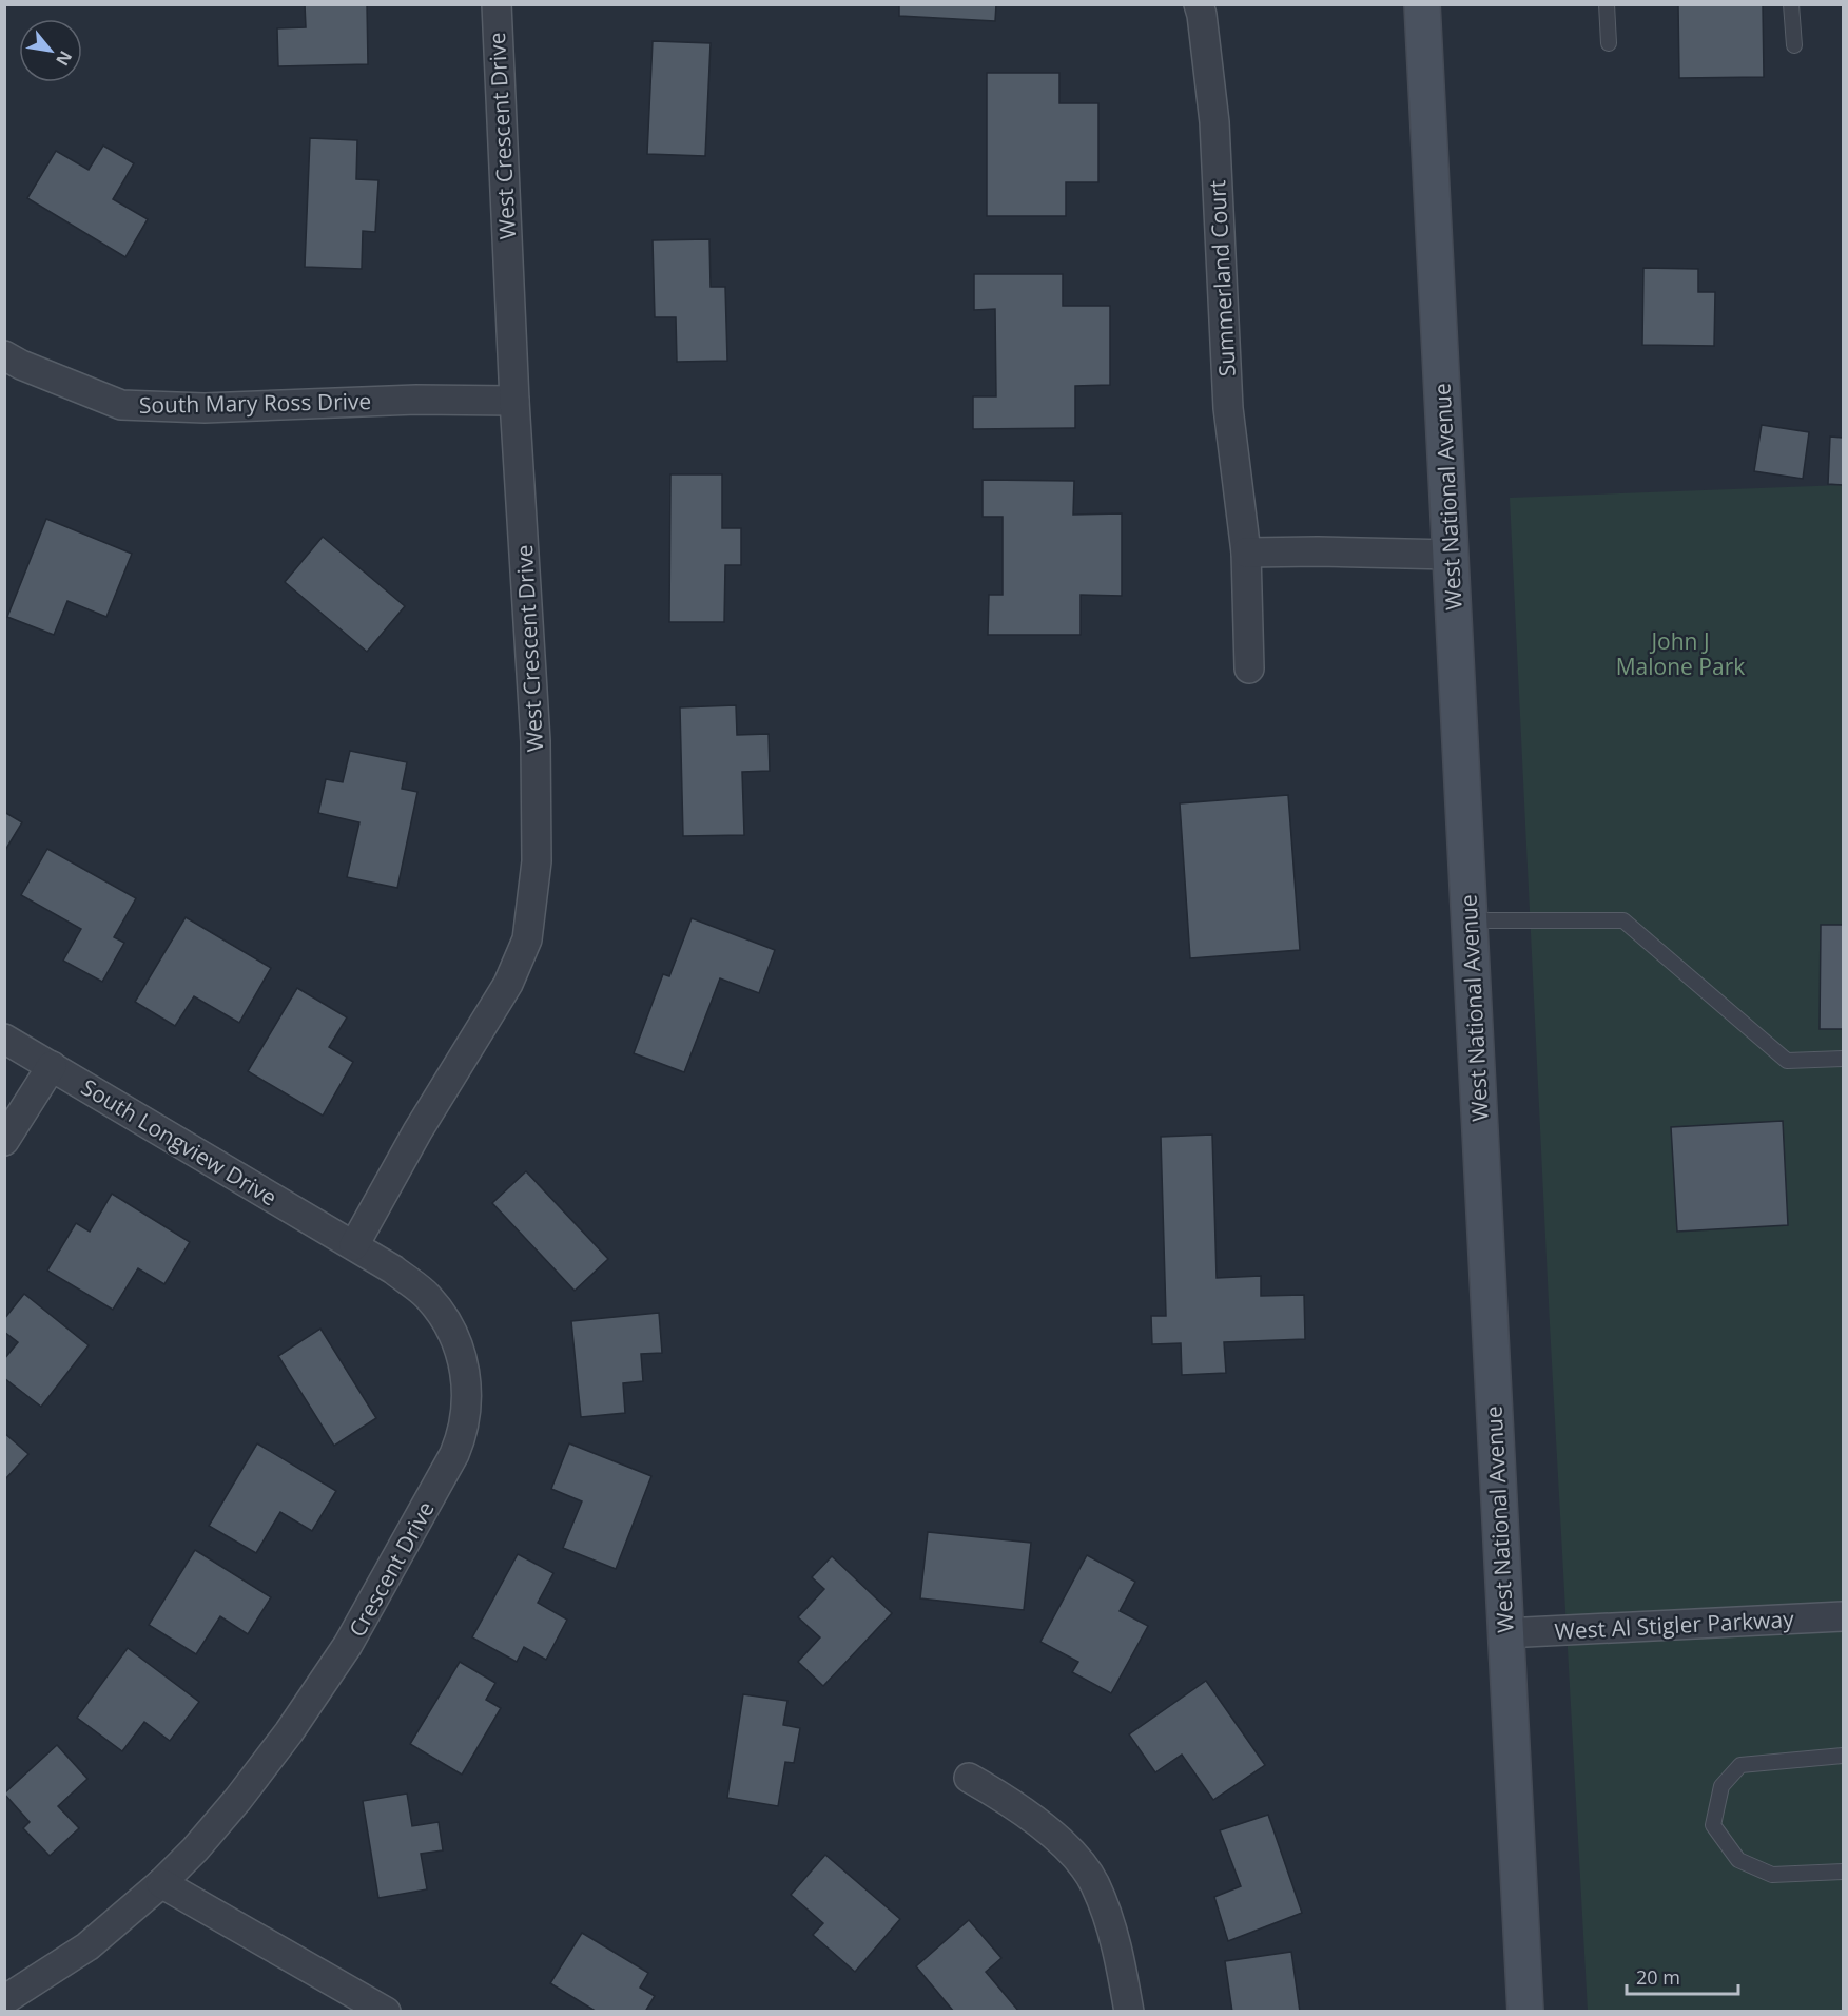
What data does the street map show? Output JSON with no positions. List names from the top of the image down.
{
  "streets": {
    "main road": ["West National Avenue"],
    "street": [
      "West Crescent Drive",
      "Summerland Court",
      "South Mary Ross Drive",
      "South Longview Drive",
      "Crescent Drive",
      "West Al Stigler Parkway"
    ]
  },
  "crossings": [
    ["West Crescent Drive", "South Mary Ross Drive"],
    ["West Crescent Drive", "South Longview Drive"],
    ["West Crescent Drive", "Crescent Drive"],
    ["West National Avenue", "West Al Stigler Parkway"],
    ["South Longview Drive", "Crescent Drive"]
  ],
  "parks": ["John J Malone Park"],
  "scale_bar": "20 m",
  "north": "bottom right"
}
